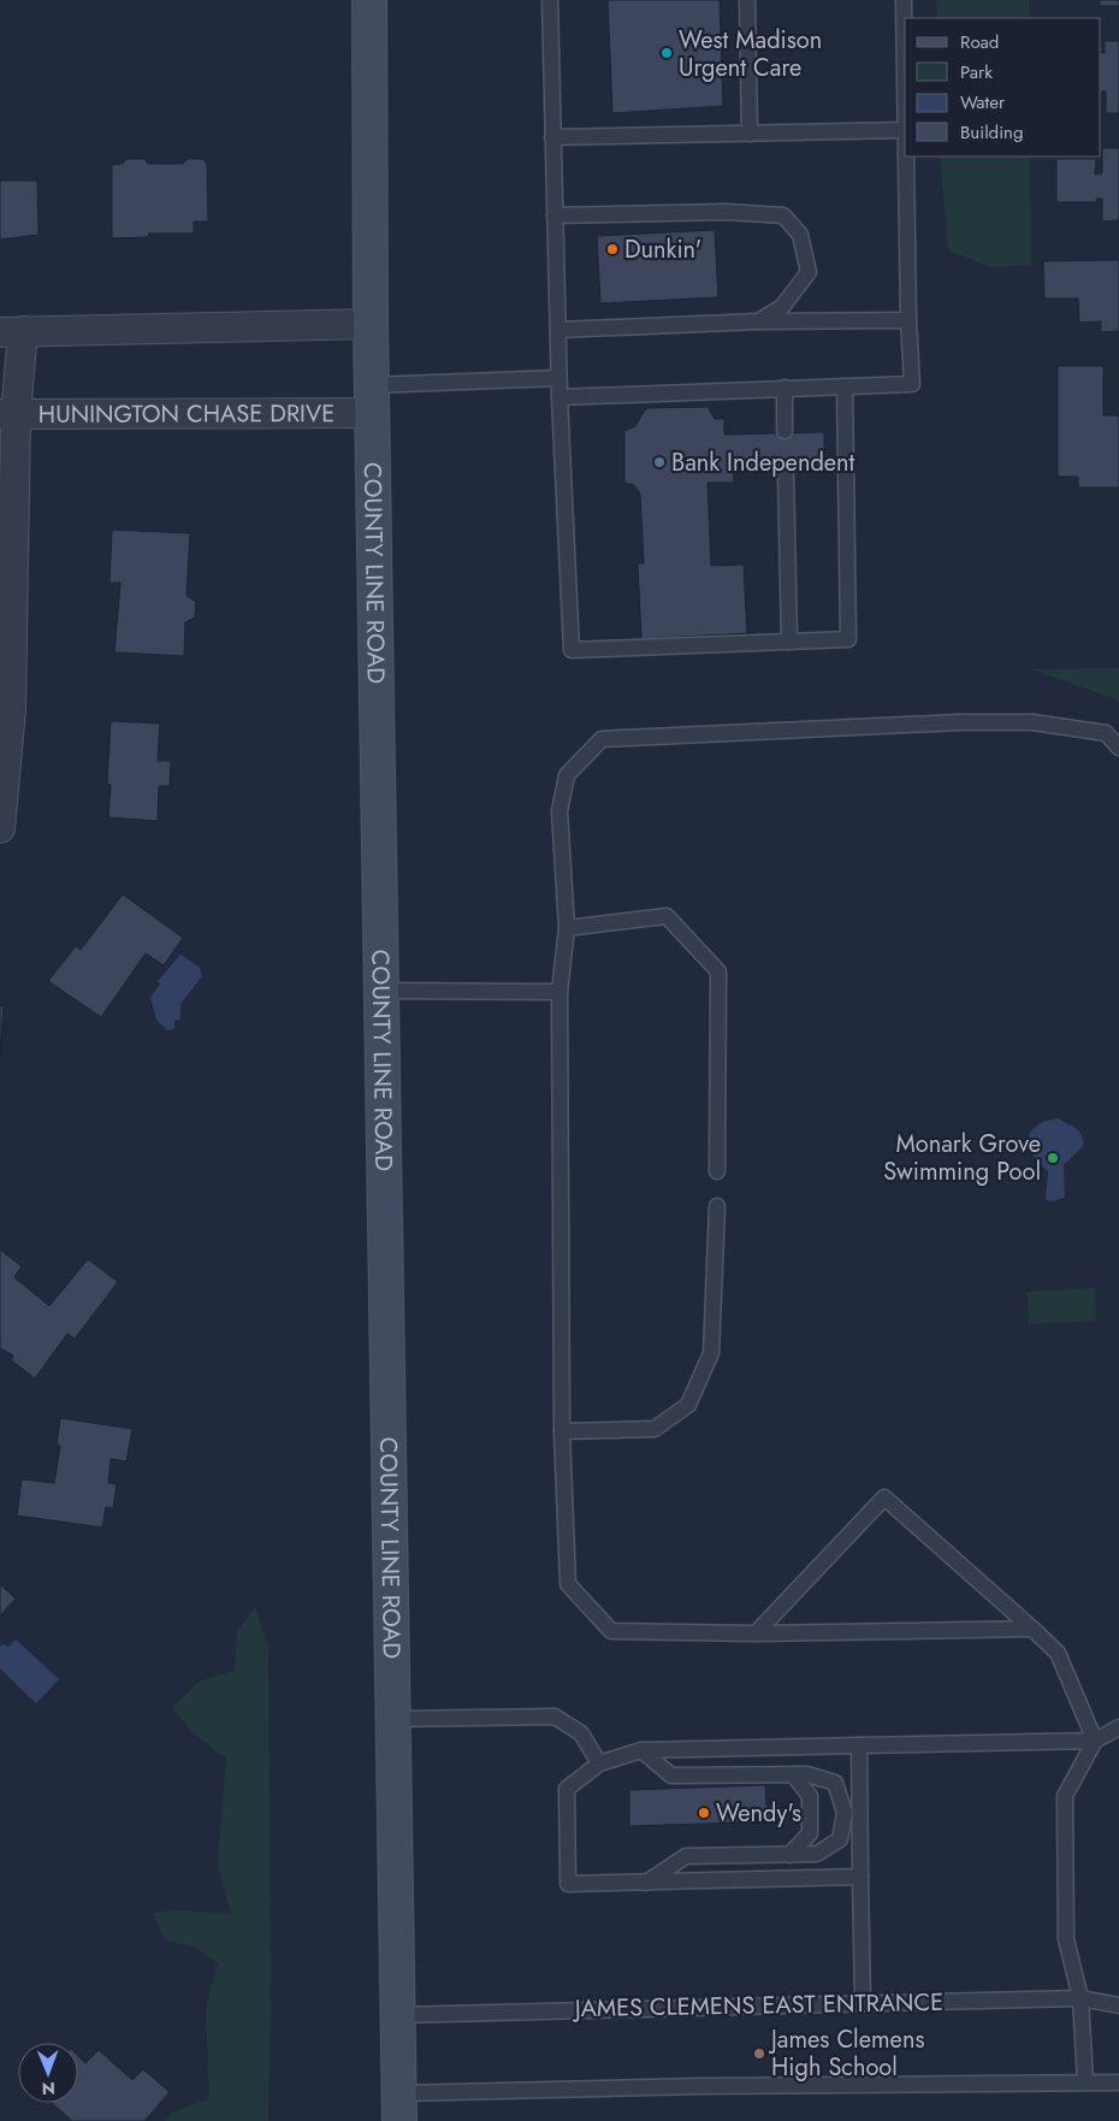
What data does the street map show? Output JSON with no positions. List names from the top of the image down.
{
  "streets": {
    "main road": ["COUNTY LINE ROAD"],
    "street": ["HUNINGTON CHASE DRIVE"],
    "lane": ["JAMES CLEMENS EAST ENTRANCE"]
  },
  "crossings": [
    ["HUNINGTON CHASE DRIVE", "COUNTY LINE ROAD"],
    ["COUNTY LINE ROAD", "JAMES CLEMENS EAST ENTRANCE"]
  ],
  "places": [
    "West Madison Urgent Care",
    "Dunkin'",
    "Bank Independent",
    "Monark Grove Swimming Pool",
    "Wendy's",
    "James Clemens High School"
  ],
  "legend": [
    "Road",
    "Park",
    "Water",
    "Building"
  ],
  "north": "bottom"
}
